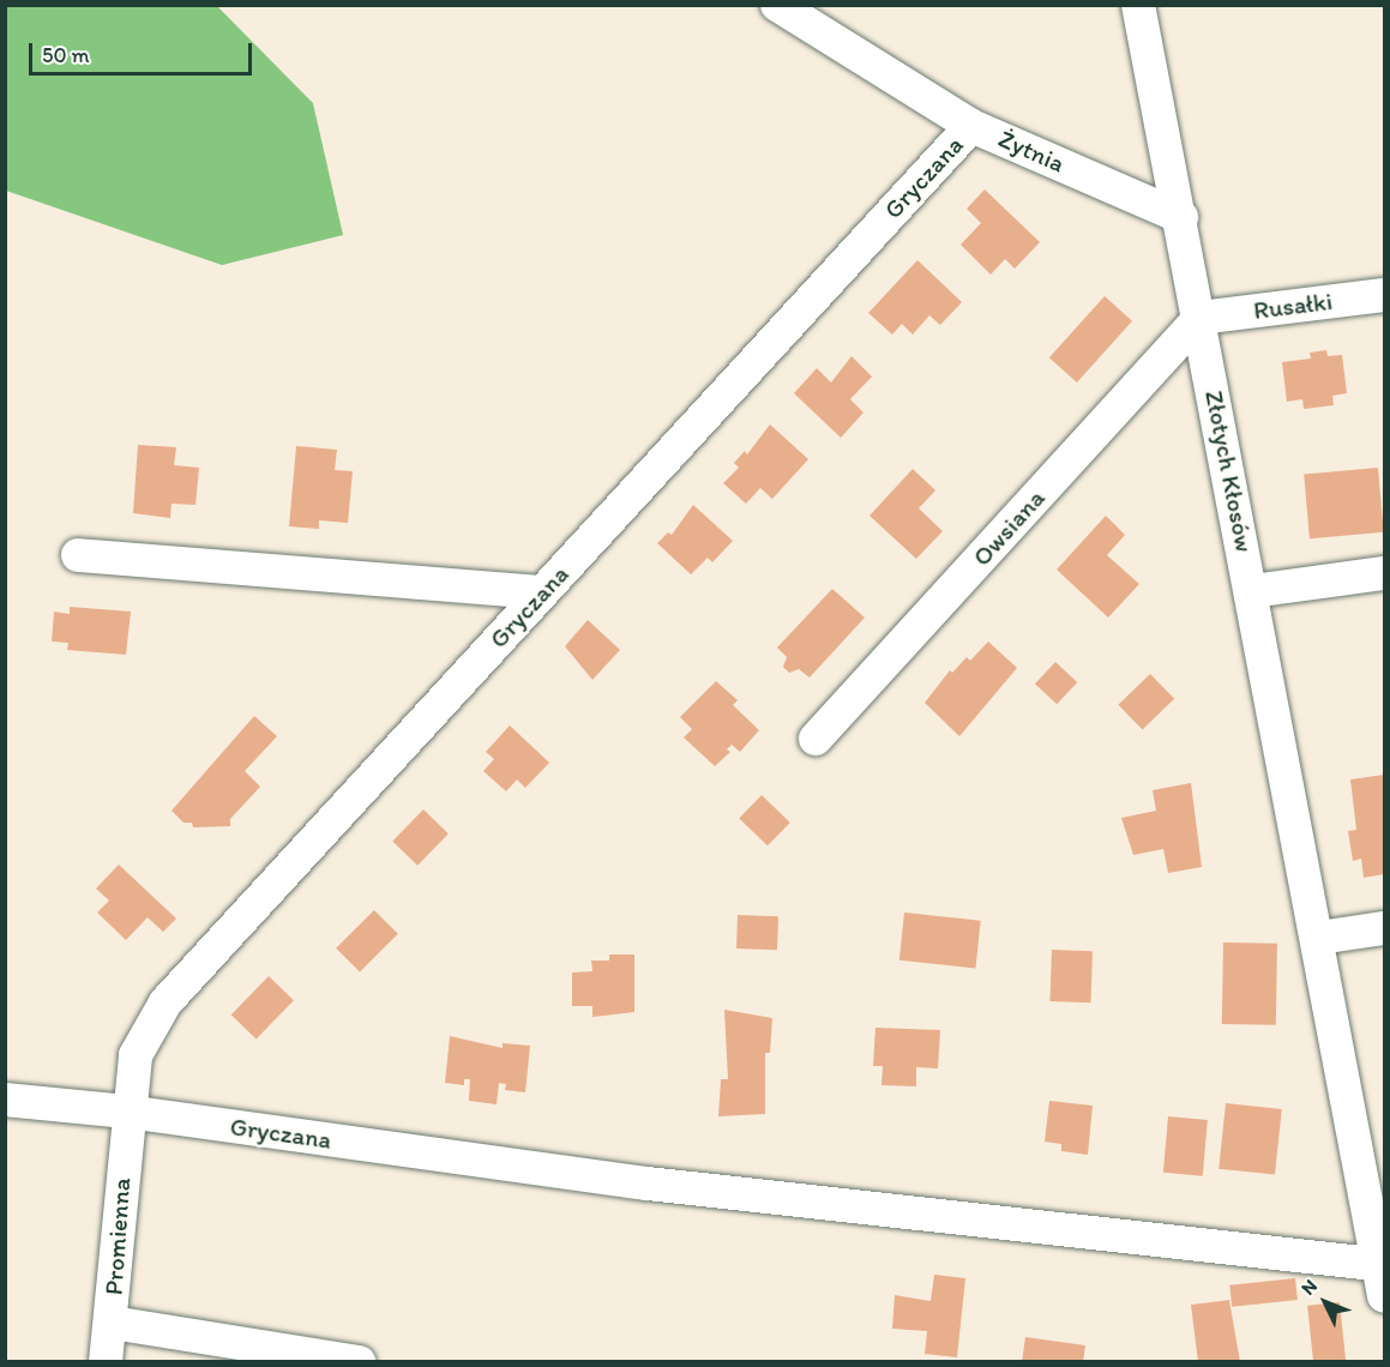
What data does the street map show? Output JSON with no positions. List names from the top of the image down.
{
  "streets": {
    "street": [
      "Żytnia",
      "Gryczana",
      "Rusałki",
      "Złotych Kłosów",
      "Owsiana",
      "Promienna"
    ]
  },
  "crossings": [
    ["Żytnia", "Gryczana"],
    ["Żytnia", "Złotych Kłosów"],
    ["Gryczana", "Złotych Kłosów"],
    ["Gryczana", "Promienna"],
    ["Rusałki", "Złotych Kłosów"],
    ["Rusałki", "Owsiana"],
    ["Złotych Kłosów", "Owsiana"]
  ],
  "scale_bar": "50 m",
  "north": "top left"
}
